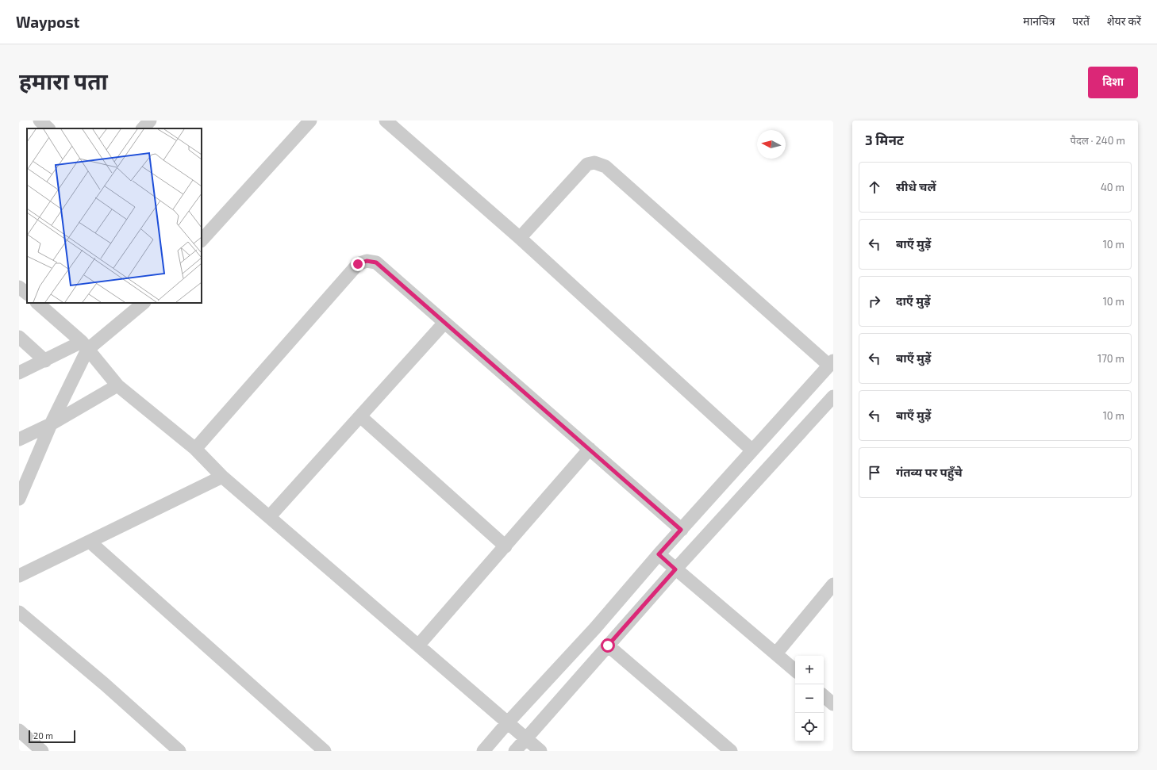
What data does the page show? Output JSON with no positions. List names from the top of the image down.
{
  "scale_bar": "20 m",
  "north": "left",
  "page": {
    "header": "Waypost",
    "nav": ["मानचित्र", "परतें", "शेयर करें"],
    "buttons": "दिशा",
    "title": "हमारा पता",
    "heading": ["3 मिनट", "पैदल · 240 m"],
    "list": [
      ["सीधे चलें", "40 m"],
      ["बाएँ मुड़ें", "10 m"],
      ["दाएँ मुड़ें", "10 m"],
      ["बाएँ मुड़ें", "170 m"],
      ["बाएँ मुड़ें", "10 m"],
      "गंतव्य पर पहुँचे"
    ],
    "map_buttons": ["+", "−"],
    "scale": "20 m"
  }
}
